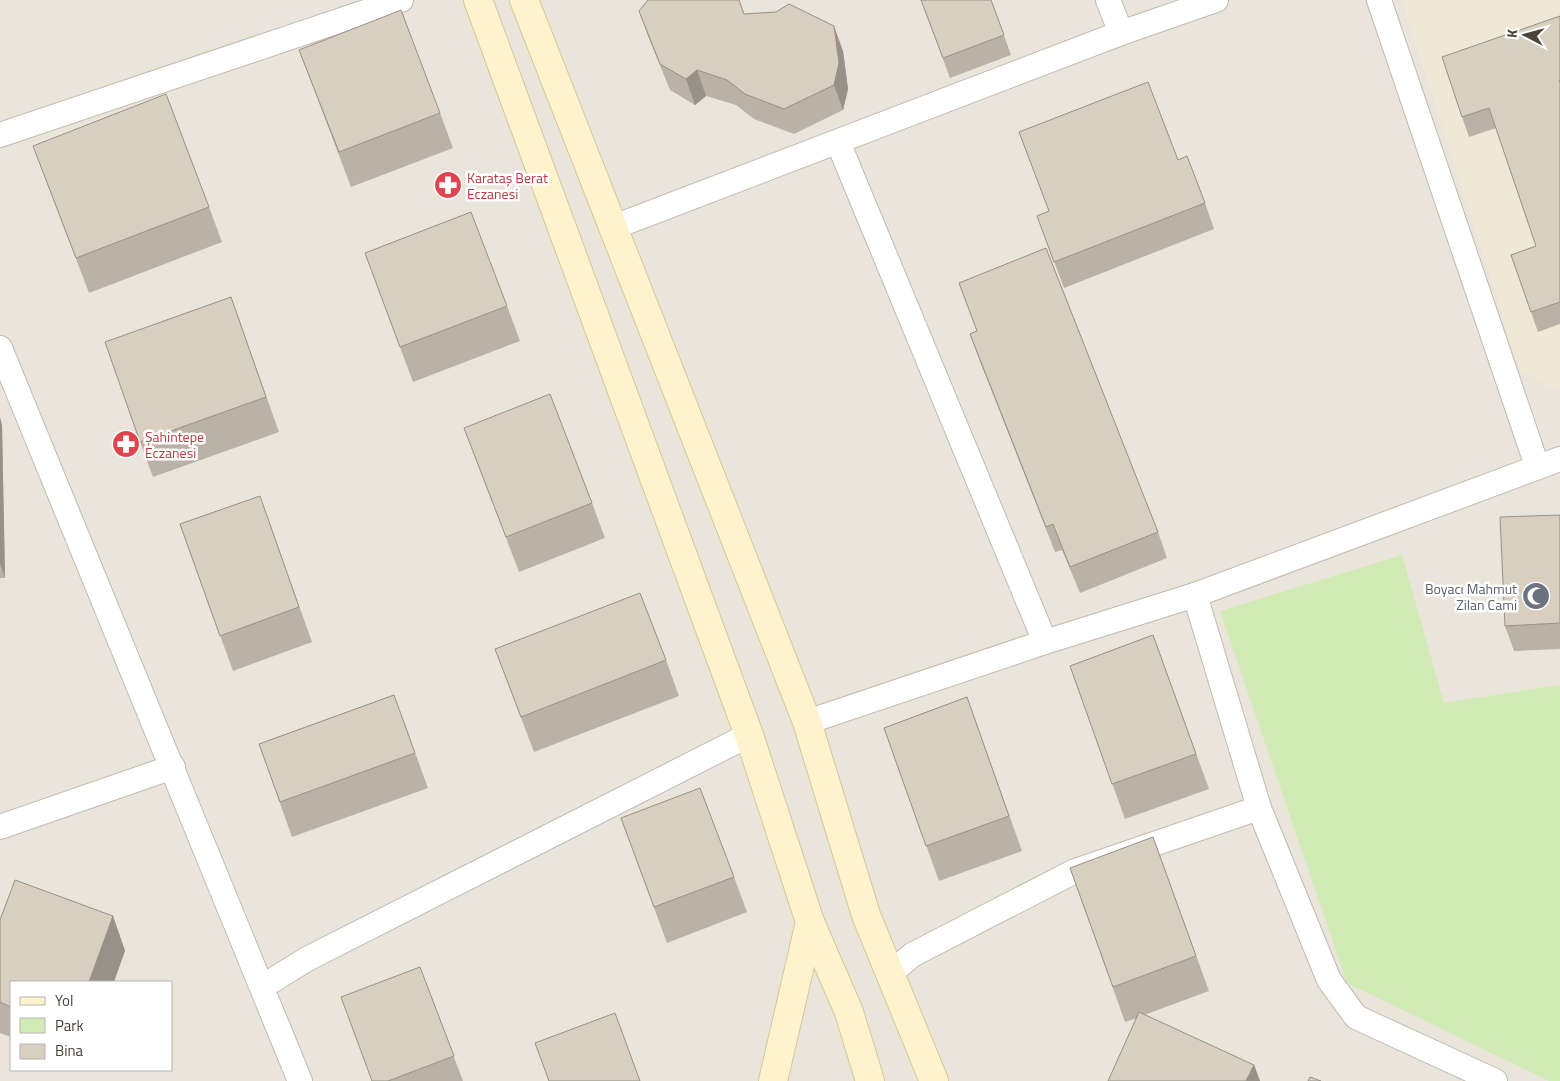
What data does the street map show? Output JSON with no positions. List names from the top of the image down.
{
  "places": {
    "pharmacy": ["Karataş Berat Eczanesi", "Şahintepe Eczanesi"],
    "mosque": ["Boyacı Mahmut Zilan Cami"]
  },
  "legend": ["Yol", "Park", "Bina"],
  "north": "left"
}
